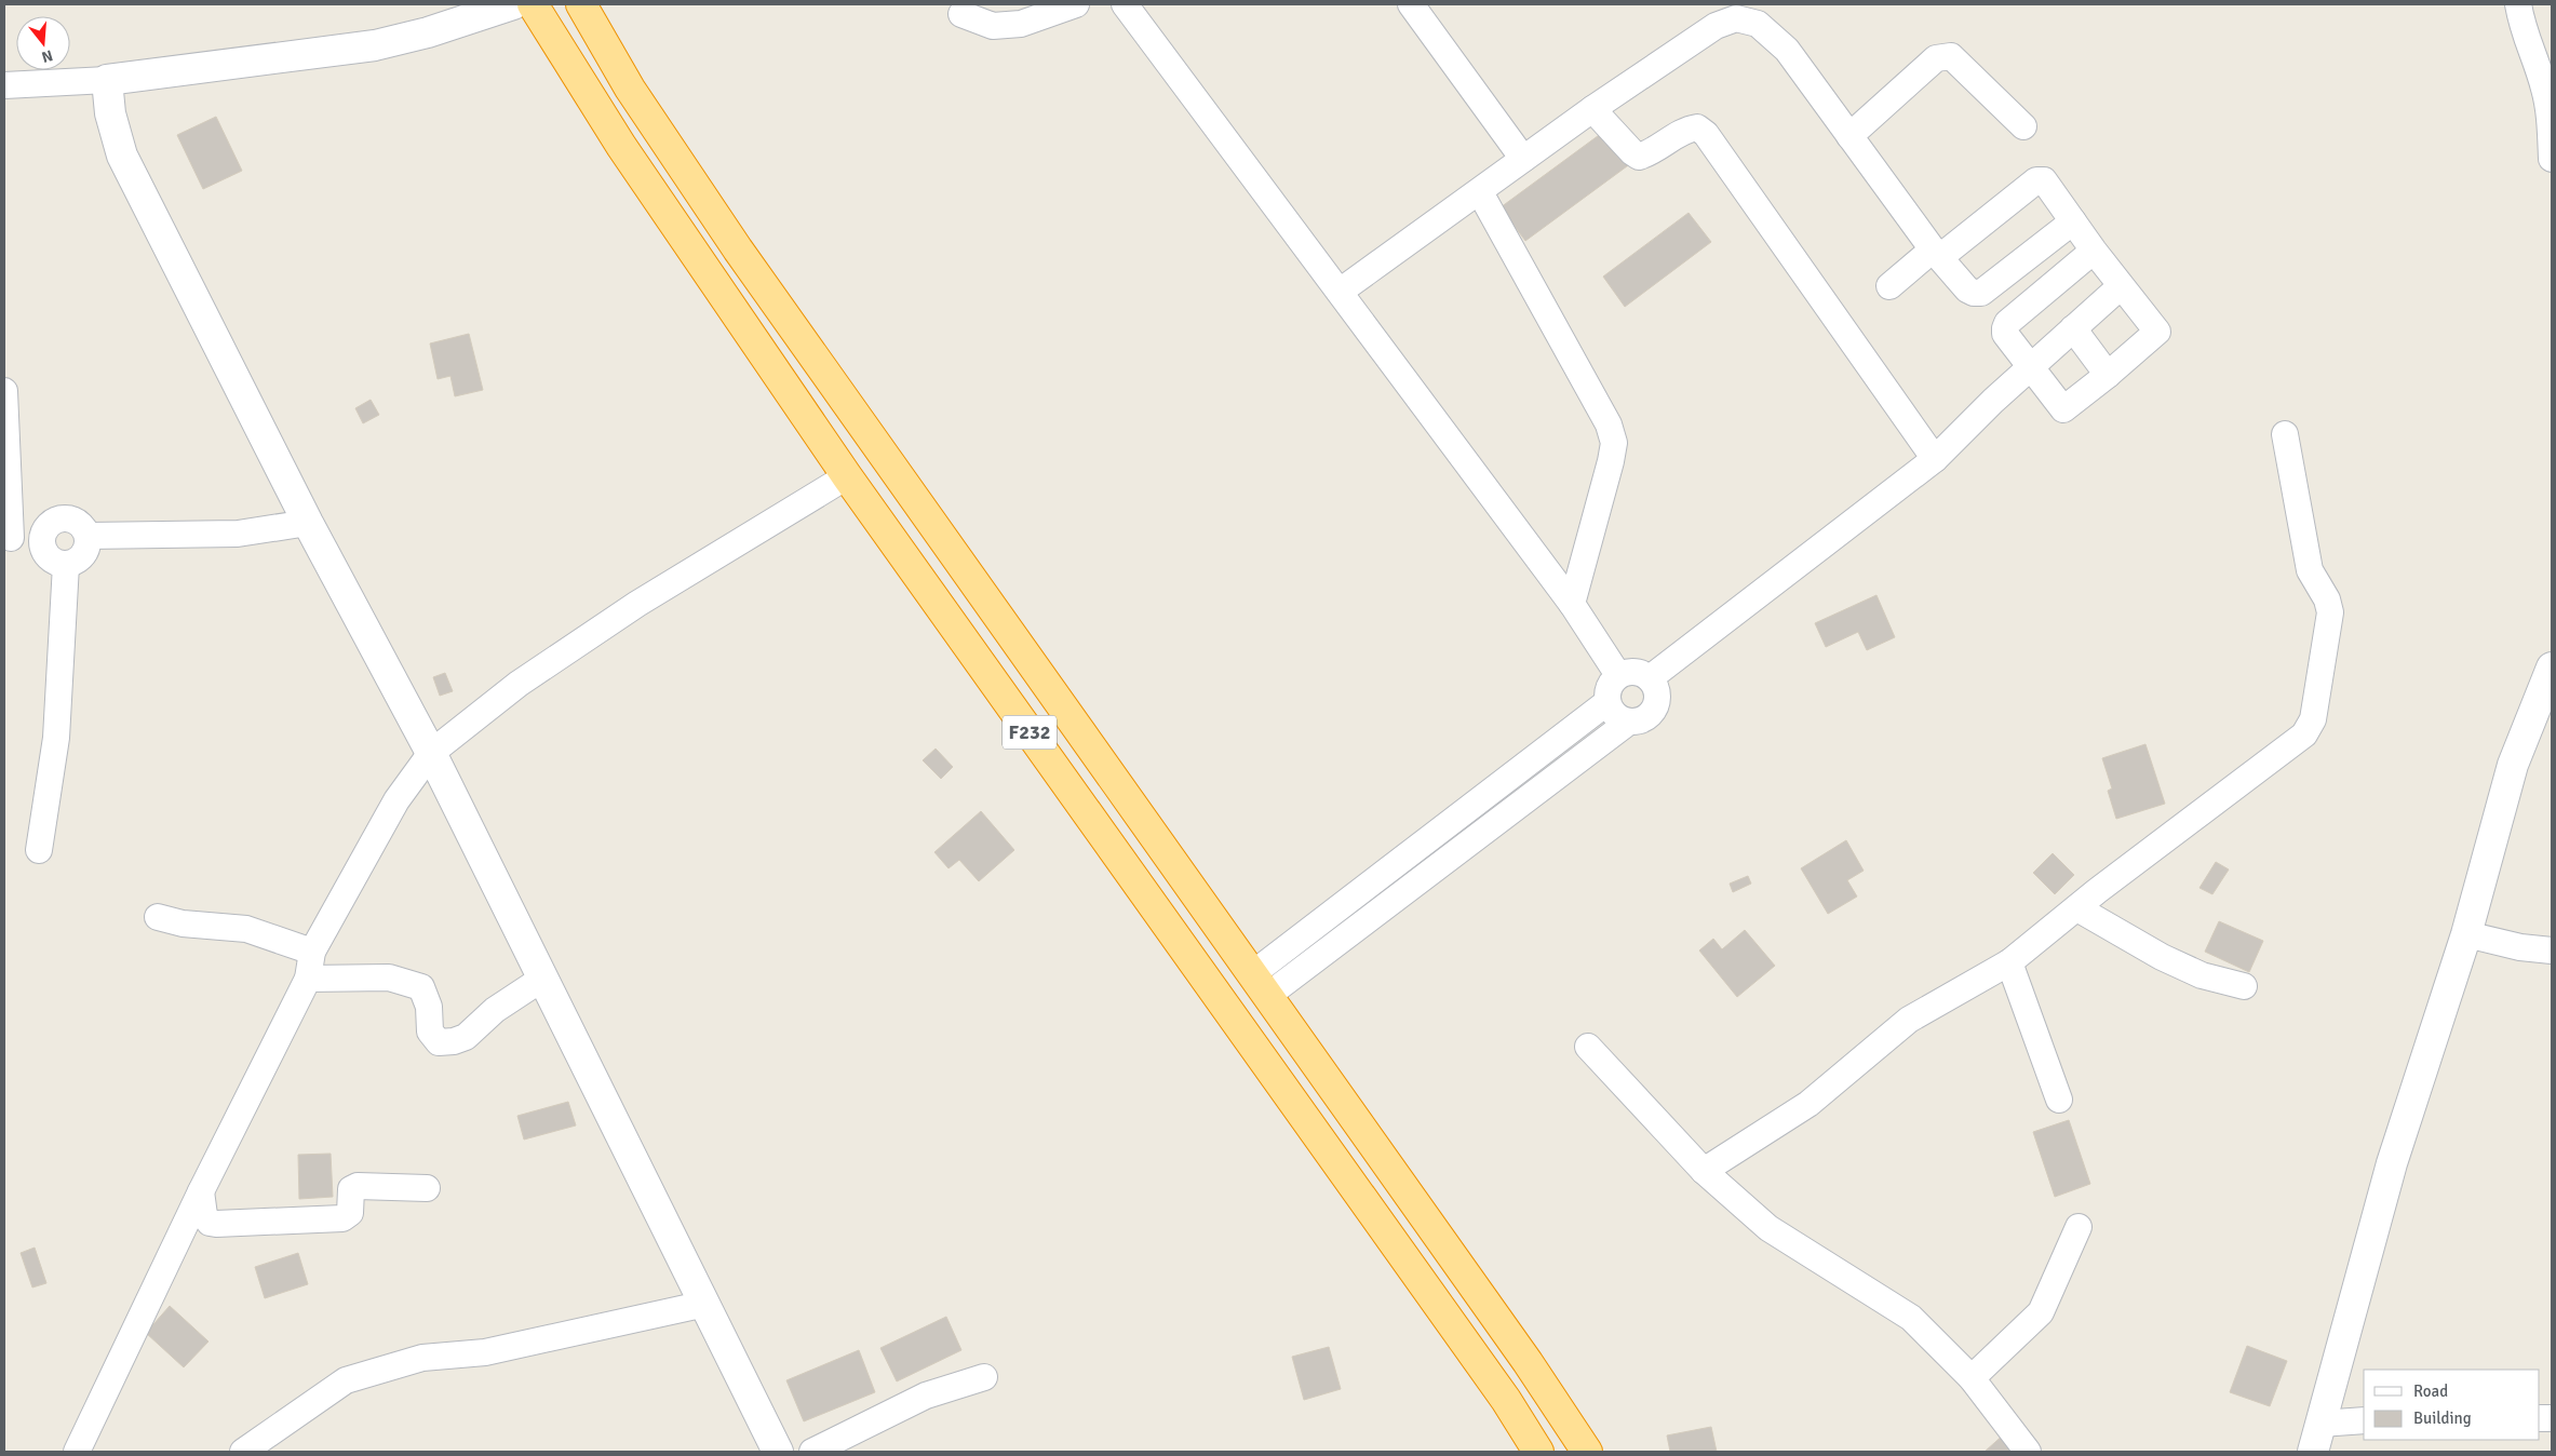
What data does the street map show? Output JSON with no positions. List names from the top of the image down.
{
  "streets": {
    "highway": ["F232"]
  },
  "legend": ["Road", "Building"],
  "north": "bottom"
}
